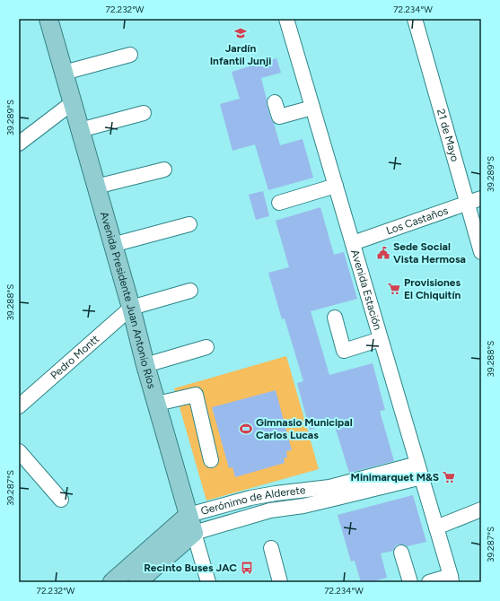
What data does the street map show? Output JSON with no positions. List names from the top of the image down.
{
  "streets": {
    "main road": ["Avenida Presidente Juan Antonio Ríos", "Gerónimo de Alderete"],
    "street": [
      "21 de Mayo",
      "Los Castaños",
      "Avenida Estación",
      "Pedro Montt"
    ]
  },
  "crossings": [
    ["21 de Mayo", "Los Castaños"],
    ["Los Castaños", "Avenida Estación"],
    ["Avenida Estación", "Gerónimo de Alderete"],
    ["Avenida Presidente Juan Antonio Ríos", "Pedro Montt"],
    ["Avenida Presidente Juan Antonio Ríos", "Gerónimo de Alderete"]
  ],
  "places": {
    "school or university": ["Jardín Infantil Junji"],
    "public building": ["Sede Social Vista Hermosa"],
    "supermarket": ["Provisiones El Chiquitín", "Minimarquet M&S"],
    "sports": ["Gimnasio Municipal Carlos Lucas"],
    "bus stop": ["Recinto Buses JAC"]
  },
  "coordinates": [
    "72.232°W",
    "72.234°W",
    "39.289°S",
    "39.288°S",
    "39.287°S"
  ]
}
